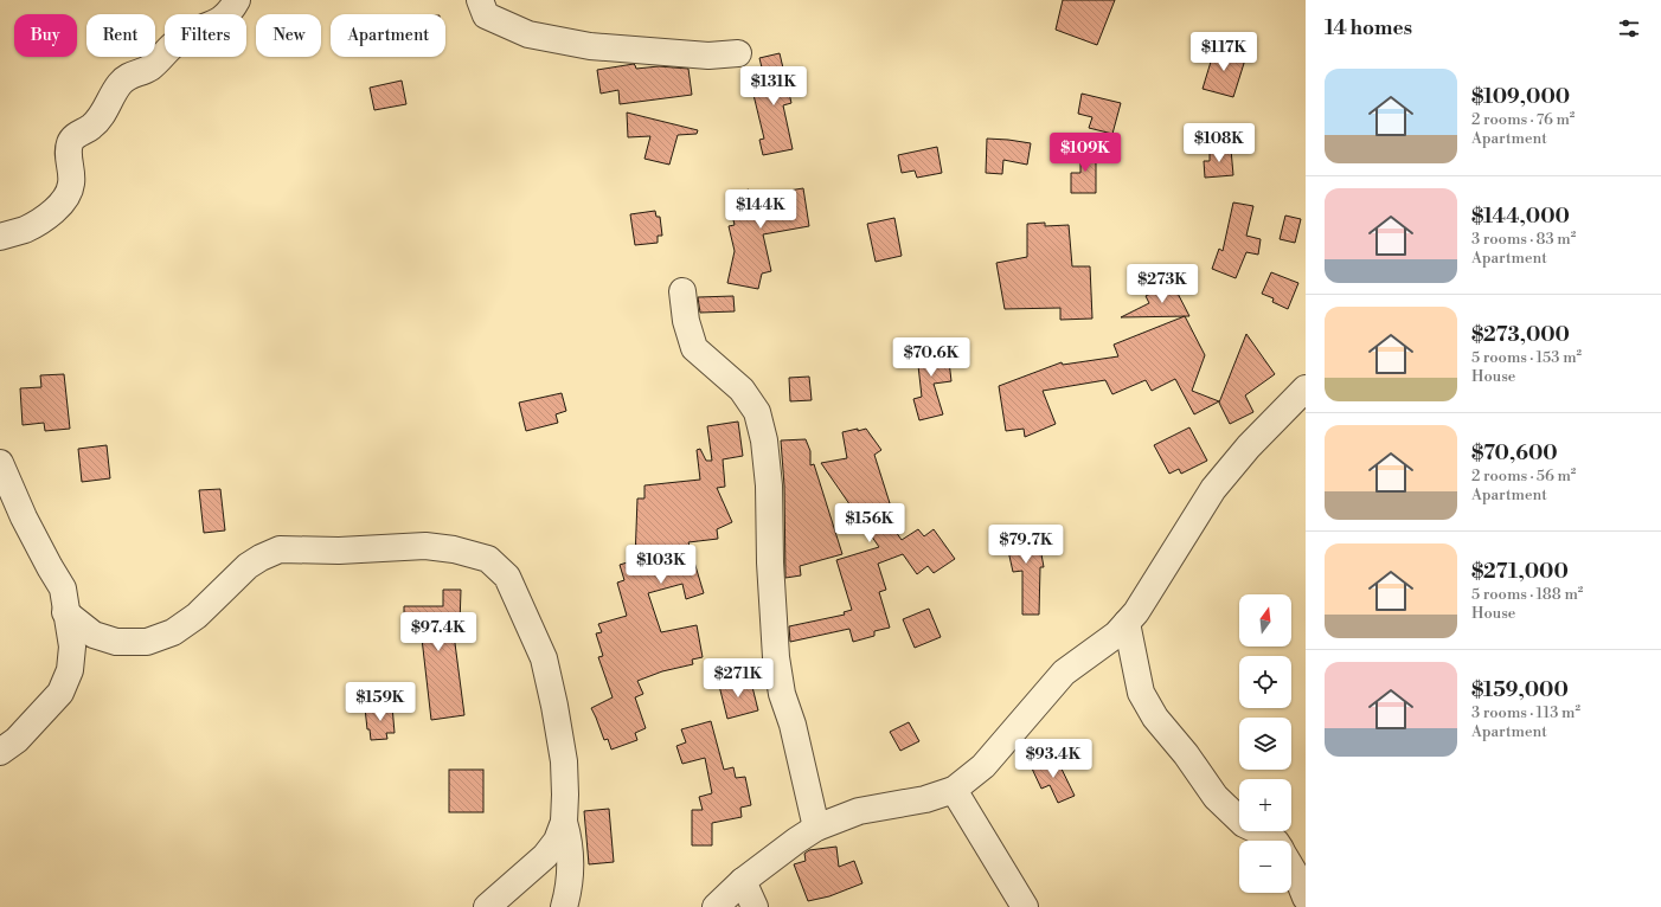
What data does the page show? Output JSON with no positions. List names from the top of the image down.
{
  "north": "top",
  "page": {
    "heading": "14 homes",
    "chip": [
      "Buy",
      "Rent",
      "Filters",
      "New",
      "Apartment"
    ],
    "price": [
      "$117K",
      "$131K",
      "$108K",
      "$109K",
      "$144K",
      "$273K",
      "$70.6K",
      "$156K",
      "$79.7K",
      "$103K",
      "$97.4K",
      "$271K",
      "$159K",
      "$93.4K"
    ],
    "list": [
      {
        "name": "$109,000",
        "note": "2 rooms · 76 m² · Apartment"
      },
      {
        "name": "$144,000",
        "note": "3 rooms · 83 m² · Apartment"
      },
      {
        "name": "$273,000",
        "note": "5 rooms · 153 m² · House"
      },
      {
        "name": "$70,600",
        "note": "2 rooms · 56 m² · Apartment"
      },
      {
        "name": "$271,000",
        "note": "5 rooms · 188 m² · House"
      },
      {
        "name": "$159,000",
        "note": "3 rooms · 113 m² · Apartment"
      }
    ],
    "map_buttons": ["+", "−"]
  }
}
